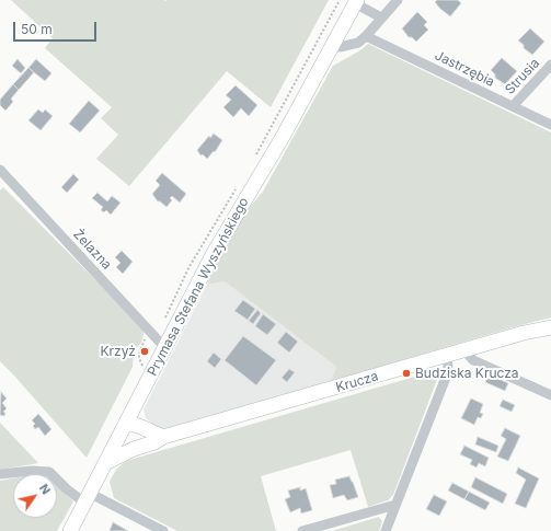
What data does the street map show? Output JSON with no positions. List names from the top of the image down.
{
  "streets": {
    "street": [
      "Jastrzębia",
      "Strusia",
      "Żelazna",
      "Prymasa Stefana Wyszyńskiego",
      "Krucza"
    ]
  },
  "crossings": [
    ["Jastrzębia", "Strusia"],
    ["Żelazna", "Prymasa Stefana Wyszyńskiego"],
    ["Prymasa Stefana Wyszyńskiego", "Krucza"]
  ],
  "places": ["Krzyż", "Budziska Krucza"],
  "scale_bar": "50 m",
  "north": "top right"
}
